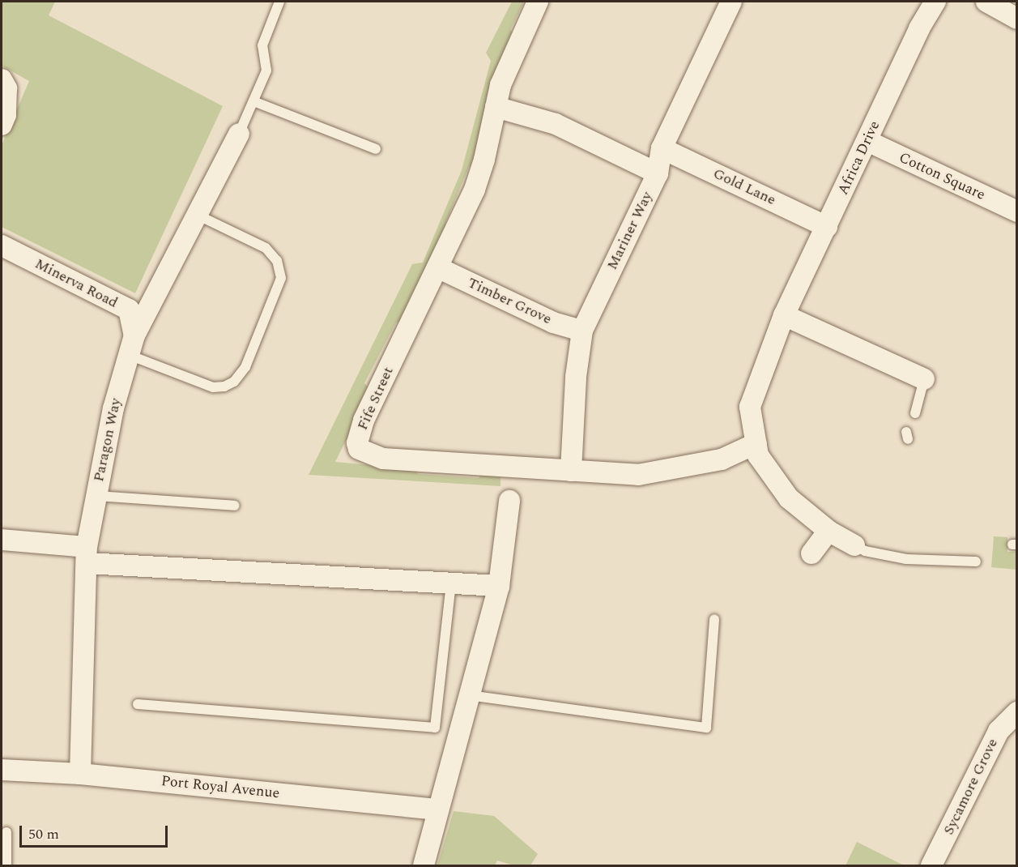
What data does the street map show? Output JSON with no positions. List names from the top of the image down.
{
  "streets": {
    "street": [
      "Africa Drive",
      "Cotton Square",
      "Gold Lane",
      "Mariner Way",
      "Minerva Road",
      "Timber Grove",
      "Fife Street",
      "Paragon Way",
      "Sycamore Grove",
      "Port Royal Avenue"
    ]
  },
  "crossings": [
    ["Africa Drive", "Cotton Square"],
    ["Africa Drive", "Gold Lane"],
    ["Africa Drive", "Fife Street"],
    ["Gold Lane", "Mariner Way"],
    ["Mariner Way", "Timber Grove"],
    ["Mariner Way", "Fife Street"],
    ["Minerva Road", "Paragon Way"],
    ["Timber Grove", "Fife Street"],
    ["Paragon Way", "Port Royal Avenue"]
  ],
  "scale_bar": "50 m"
}
